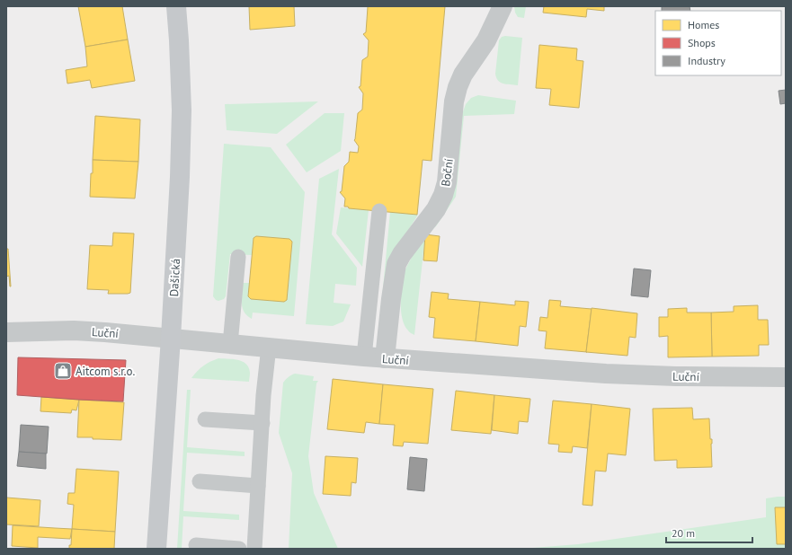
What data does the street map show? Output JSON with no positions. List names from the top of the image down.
{
  "streets": {
    "main road": ["Dašická"],
    "street": ["Boční", "Luční"]
  },
  "crossings": [
    ["Boční", "Luční"],
    ["Dašická", "Luční"]
  ],
  "places": {
    "shop": ["Aitcom s.r.o."]
  },
  "legend": ["Homes", "Shops", "Industry"],
  "scale_bar": "20 m"
}
